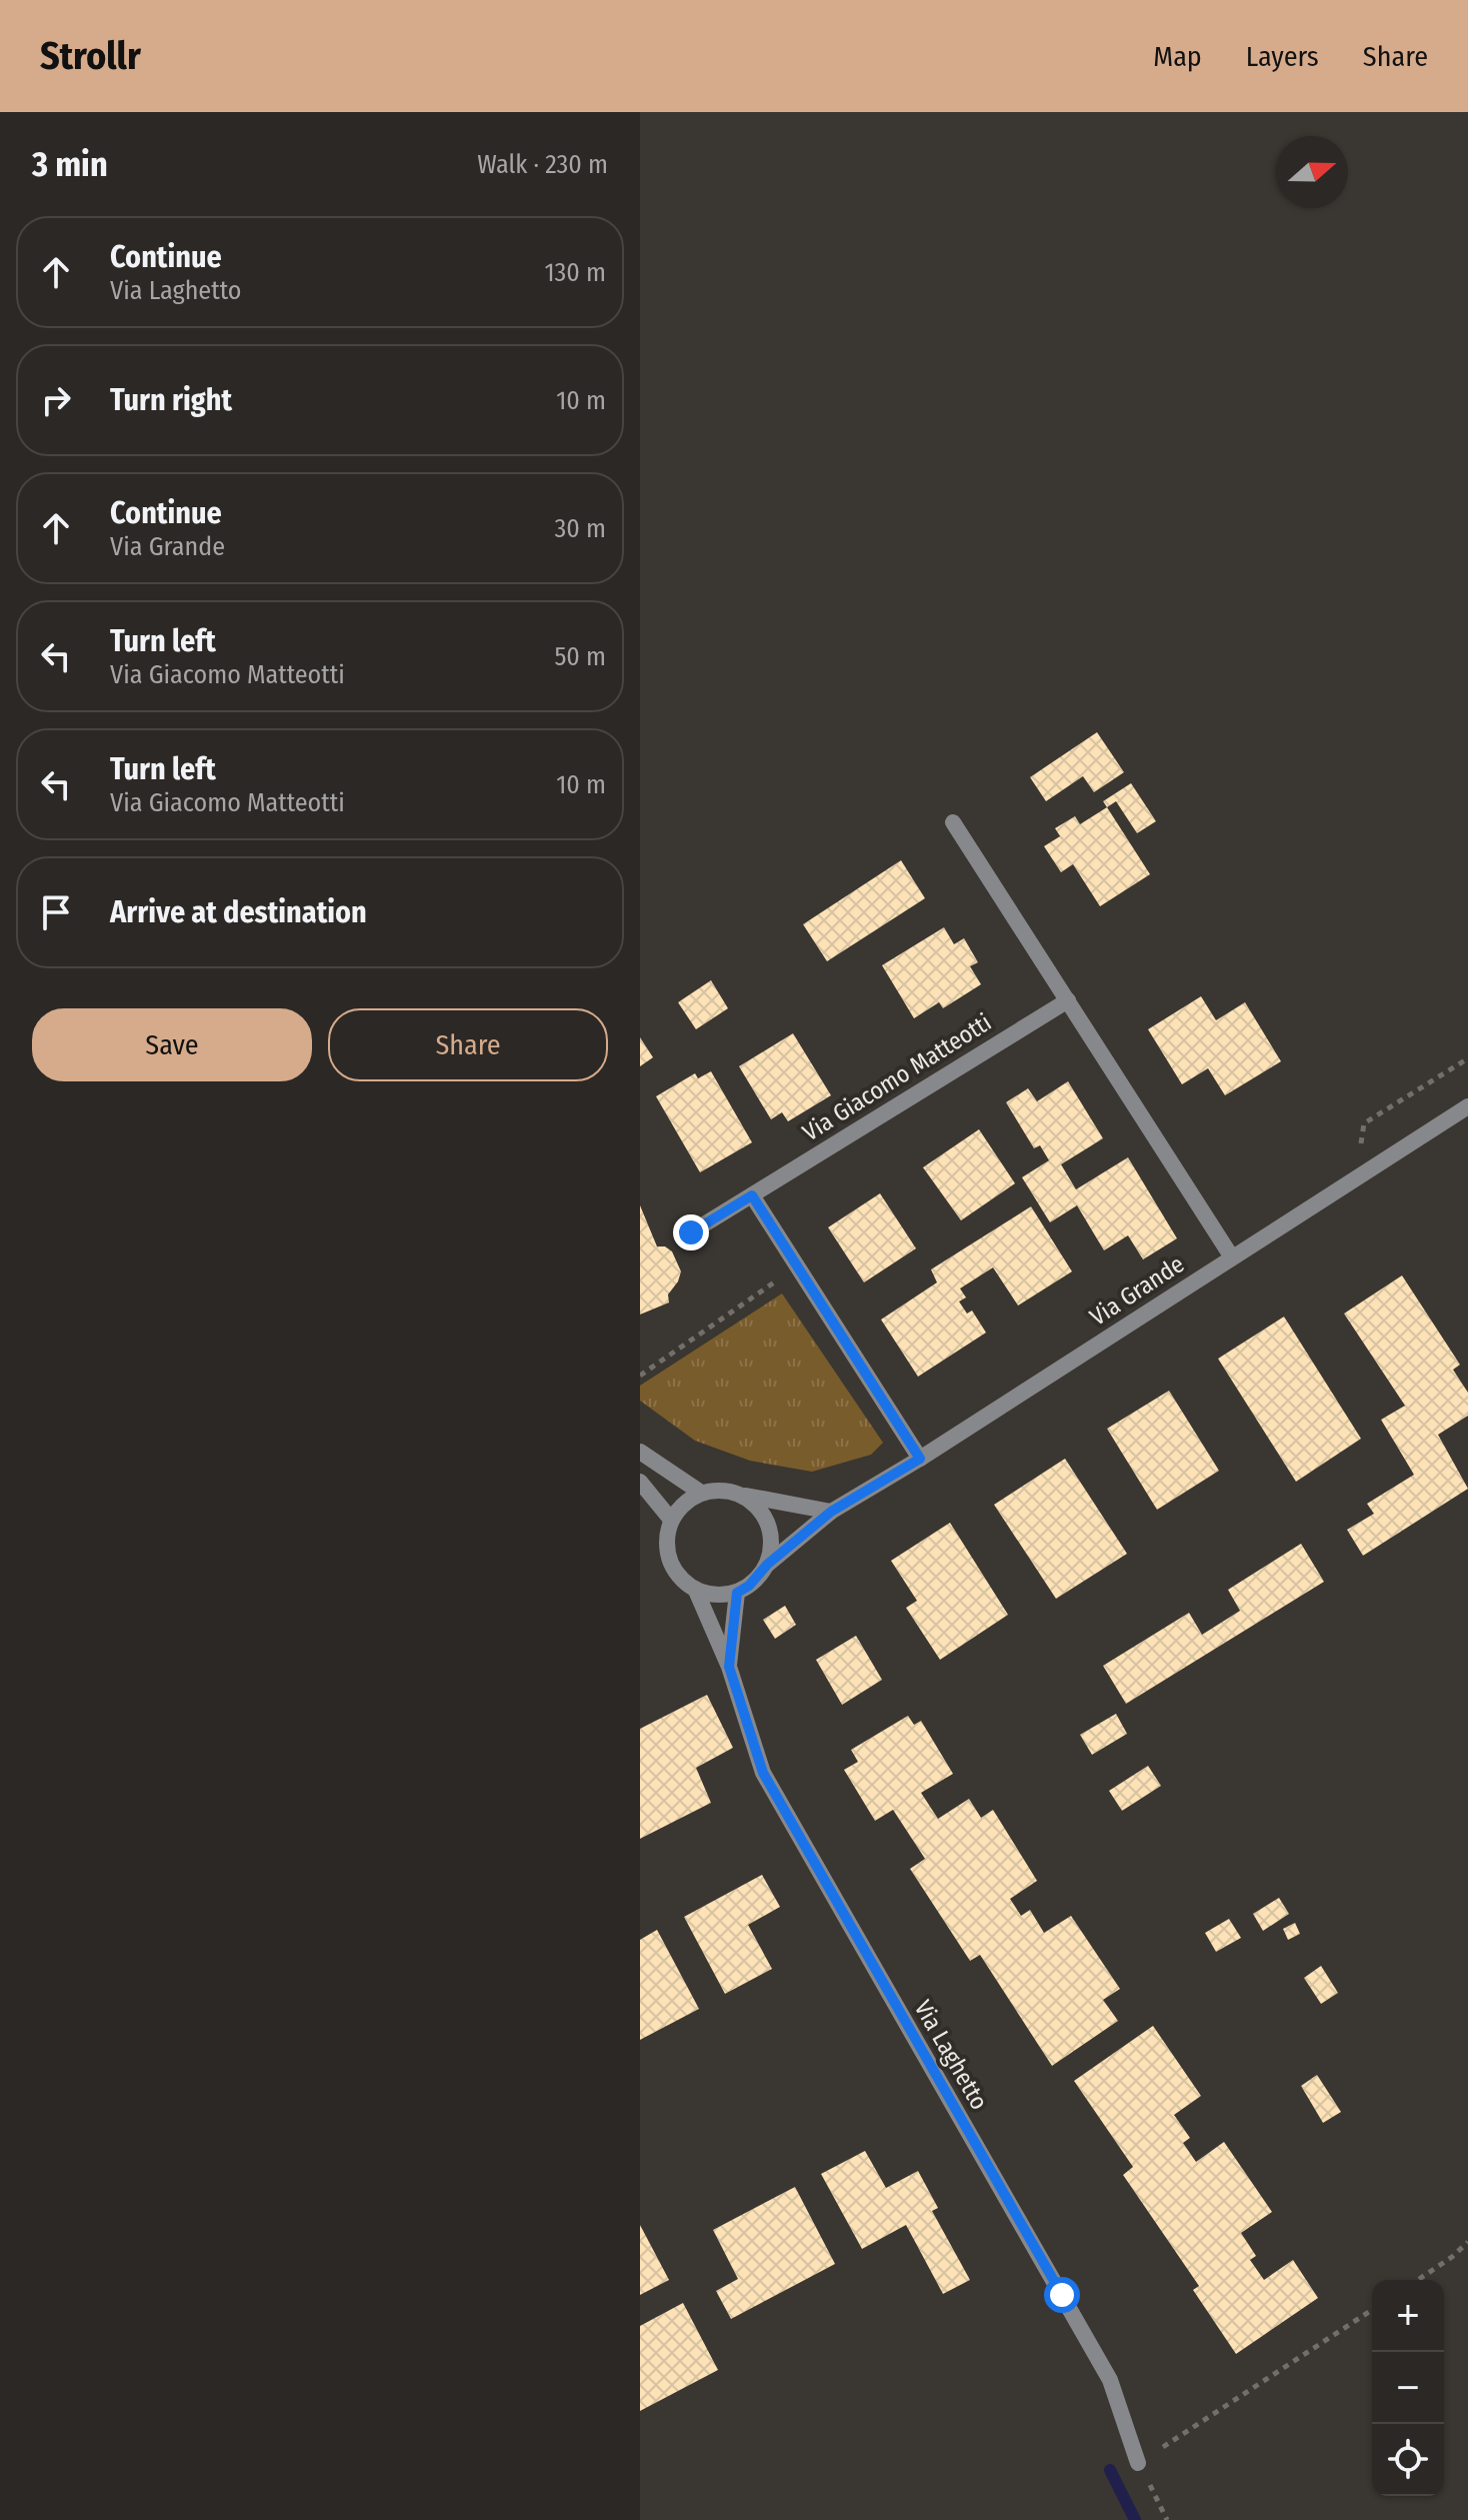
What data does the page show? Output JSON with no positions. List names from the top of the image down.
{
  "streets": {
    "street": ["Via Giacomo Matteotti", "Via Grande", "Via Laghetto"]
  },
  "crossings": [
    ["Via Grande", "Via Laghetto"]
  ],
  "north": "right",
  "page": {
    "header": "Strollr",
    "nav": ["Map", "Layers", "Share"],
    "heading": ["3 min", "Walk · 230 m"],
    "list": [
      ["Continue", "Via Laghetto", "130 m"],
      ["Turn right", "10 m"],
      ["Continue", "Via Grande", "30 m"],
      ["Turn left", "Via Giacomo Matteotti", "50 m"],
      ["Turn left", "Via Giacomo Matteotti", "10 m"],
      "Arrive at destination"
    ],
    "buttons": ["Save", "Share"],
    "map_buttons": ["+", "−"]
  }
}
